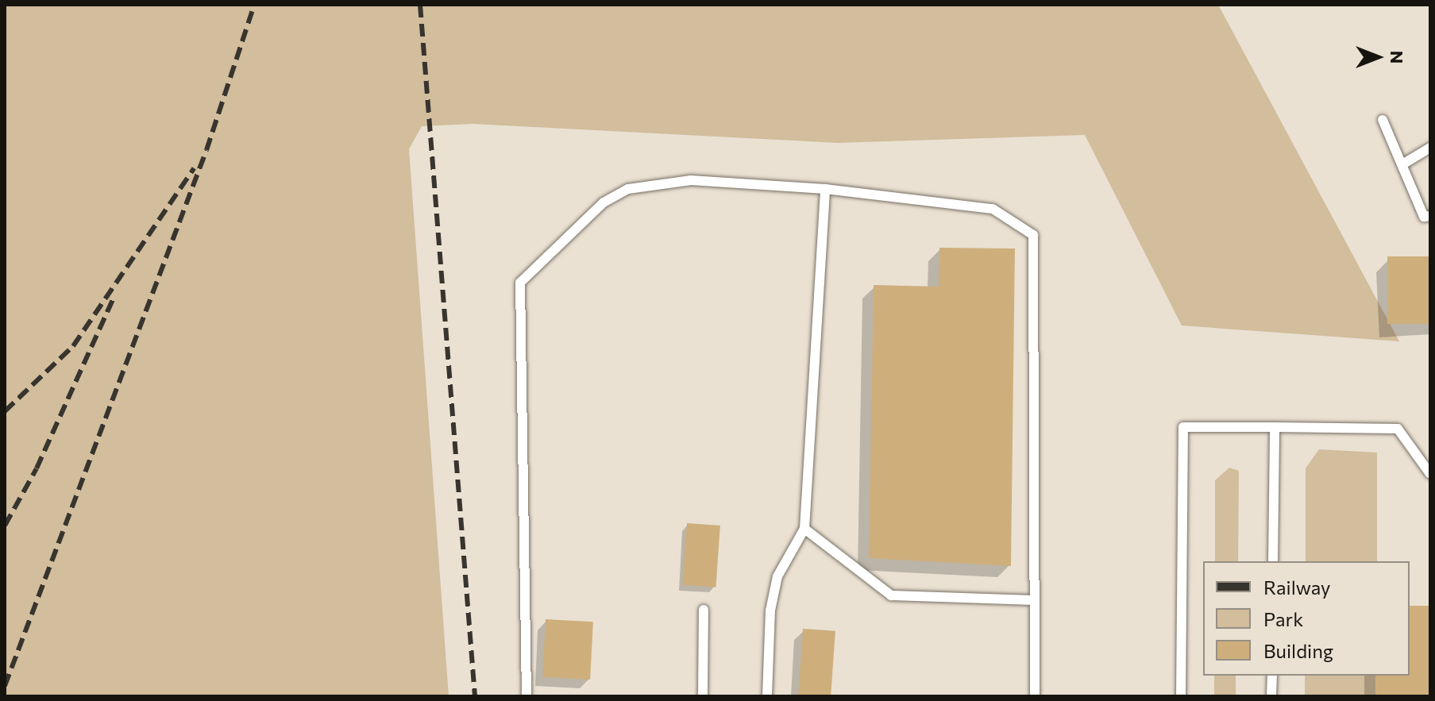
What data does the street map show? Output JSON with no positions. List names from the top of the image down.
{
  "legend": ["Railway", "Park", "Building"],
  "north": "right"
}
